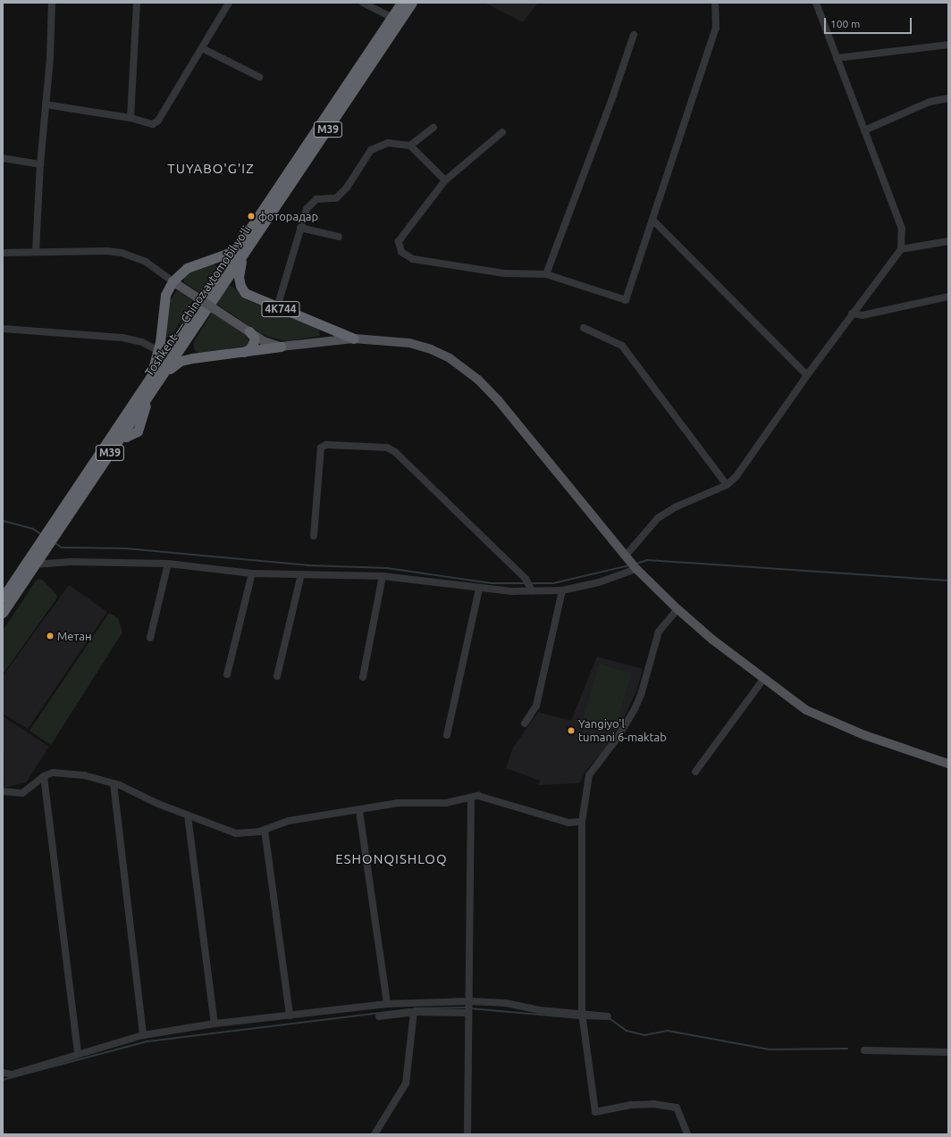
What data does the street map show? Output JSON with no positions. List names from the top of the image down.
{
  "streets": {
    "highway": ["M39", "Toshkent — Chinoz avtomobil yoʻli", "4К744"]
  },
  "crossings": [
    ["Toshkent — Chinoz avtomobil yoʻli", "4К744"]
  ],
  "districts": ["TUYABO'G'IZ", "ESHONQISHLOQ"],
  "places": ["фоторадар", "Метан", "Yangiyo'l tumani 6-maktab"],
  "scale_bar": "100 m"
}
